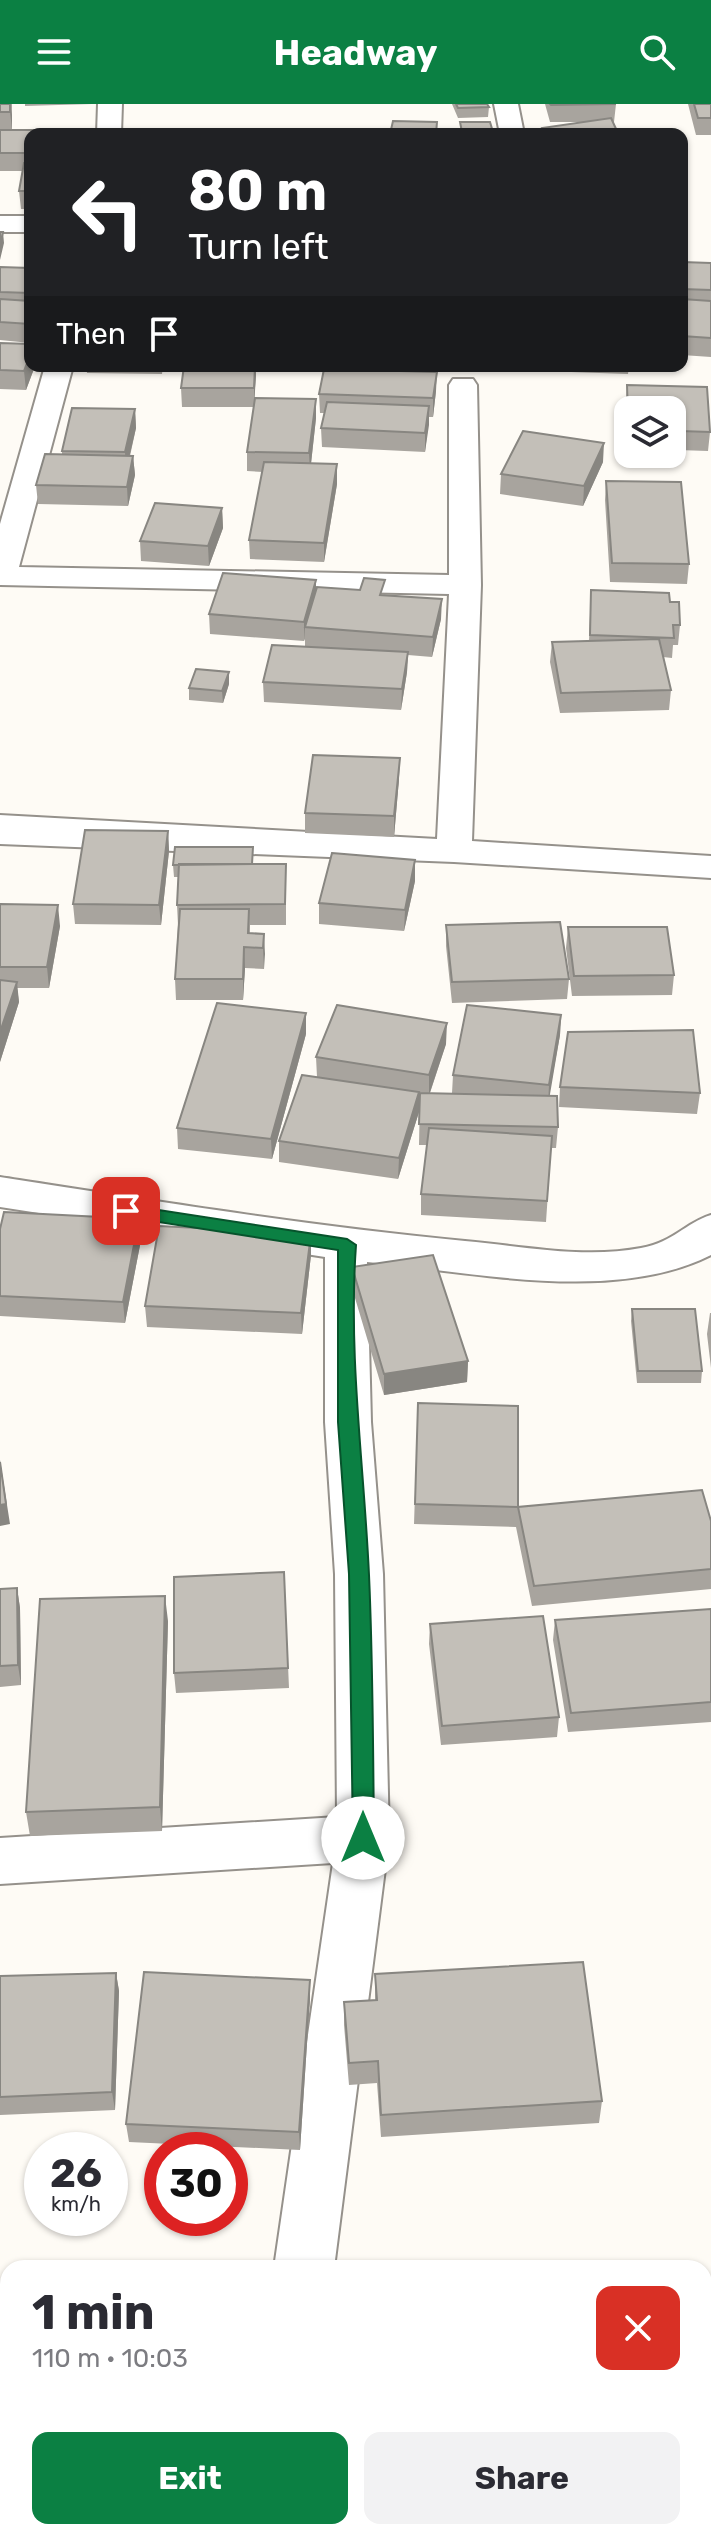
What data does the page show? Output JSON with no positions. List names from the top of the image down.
{
  "page": {
    "header": "Headway",
    "turn": ["80 m", "Turn left"],
    "then": "Then",
    "speed": "26 km/h",
    "limit": "30",
    "heading": ["1 min", "110 m · 10:03"],
    "buttons": ["Exit", "Share"]
  }
}
